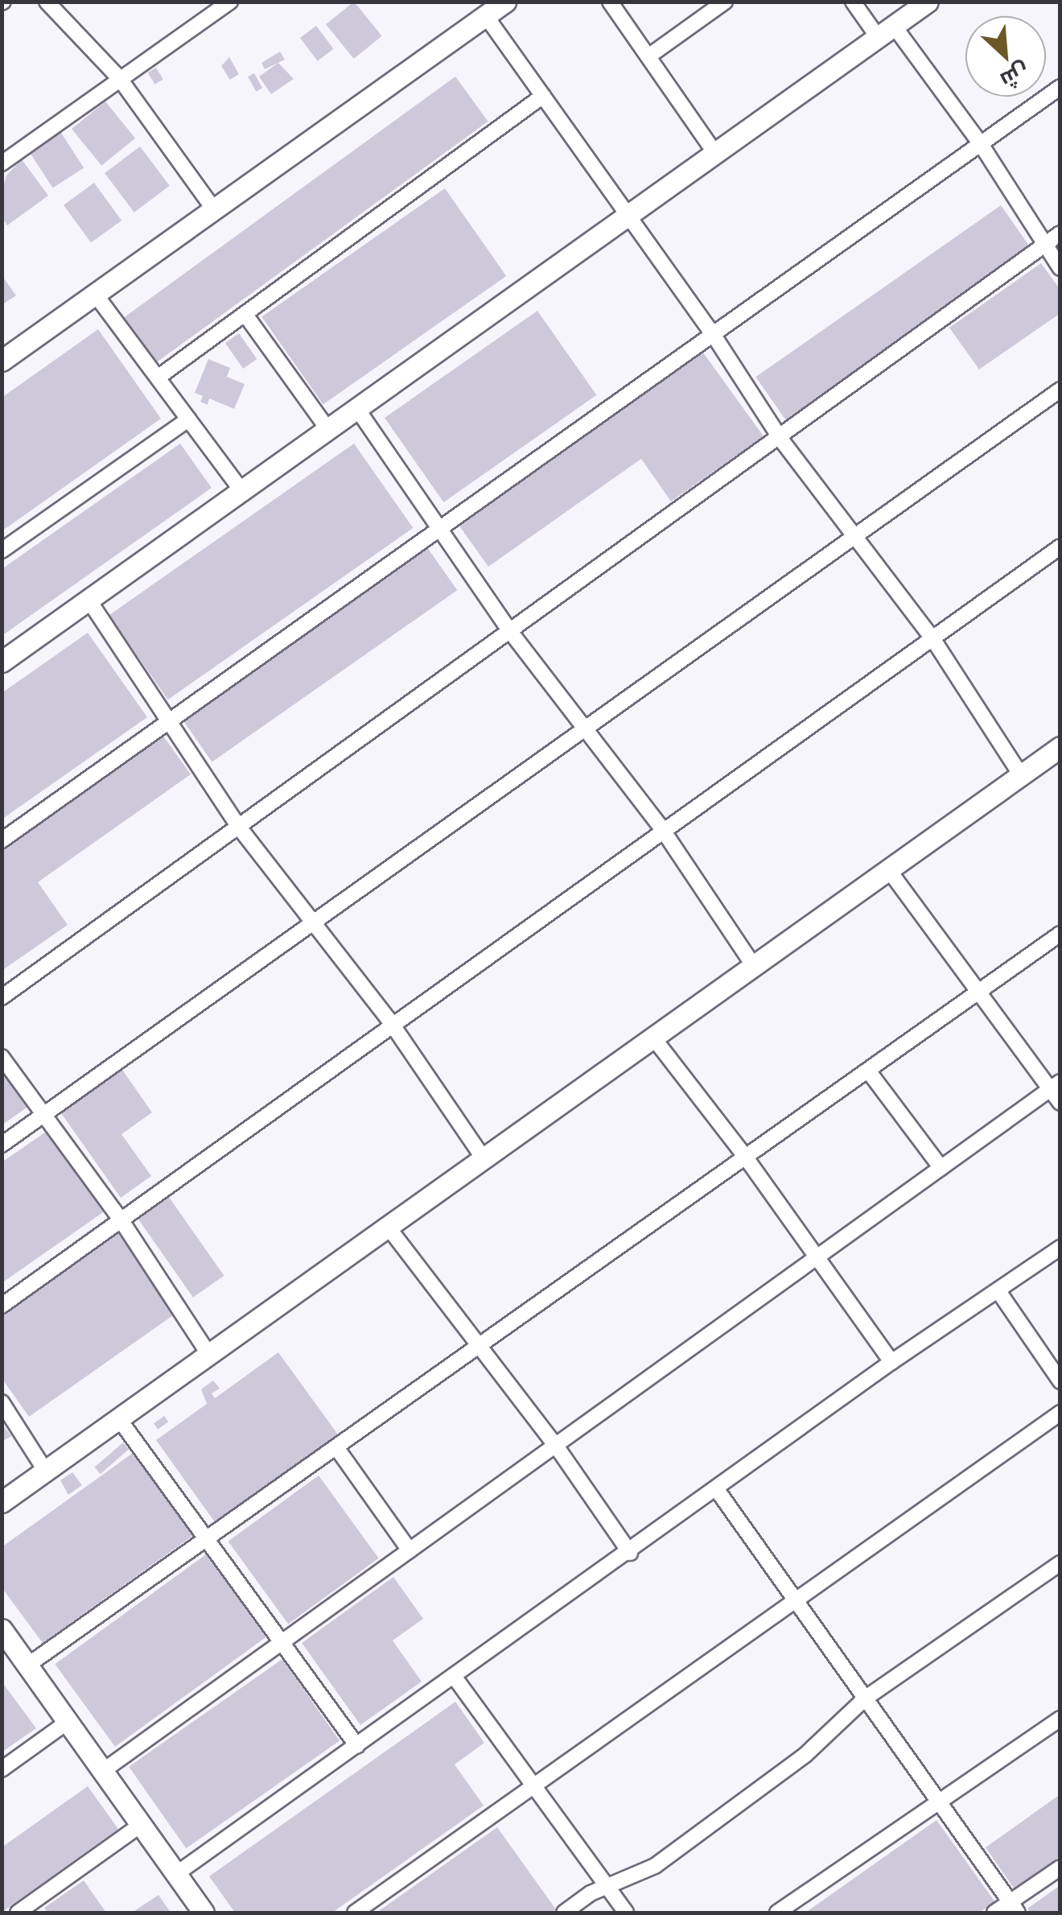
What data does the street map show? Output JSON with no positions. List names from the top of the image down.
{
  "north": "bottom right"
}
